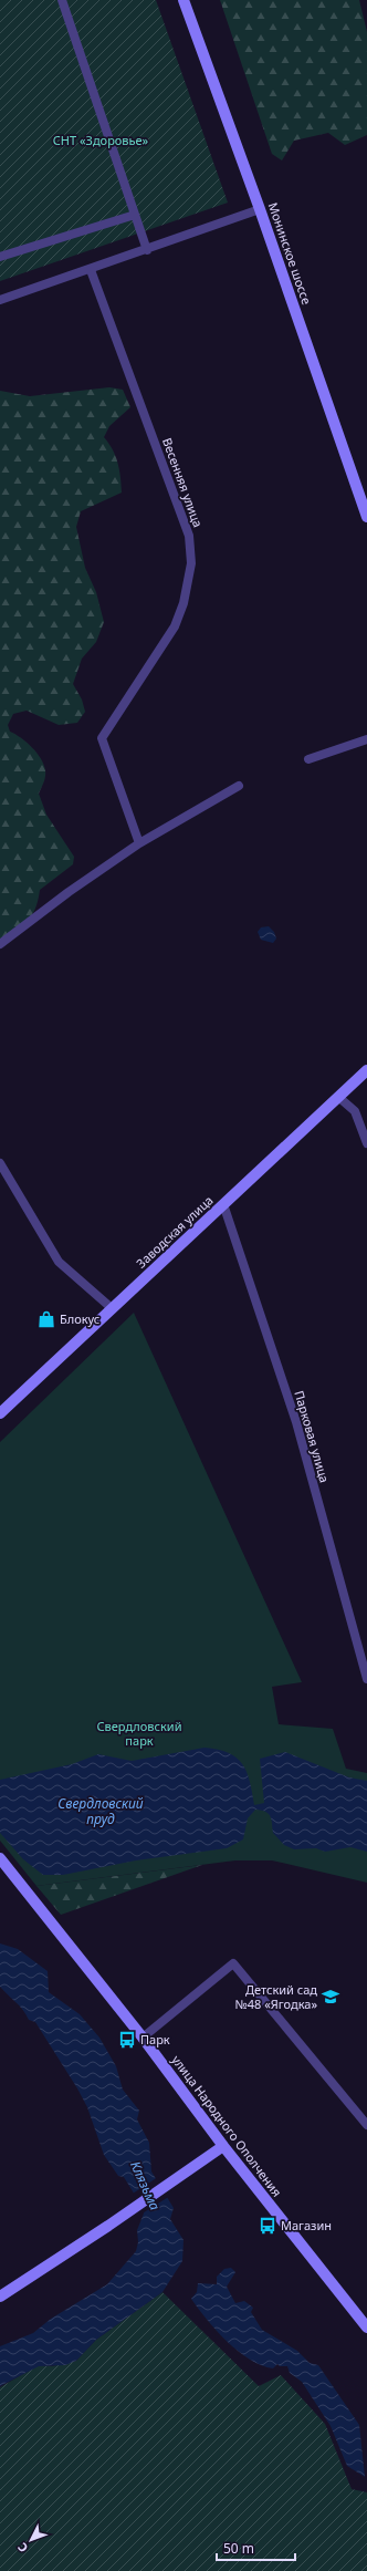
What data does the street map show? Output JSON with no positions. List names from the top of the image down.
{
  "streets": {
    "street": [
      "Монинское шоссе",
      "Весенняя улица",
      "Заводская улица",
      "Парковая улица",
      "улица Народного Ополчения"
    ]
  },
  "crossings": [
    ["Заводская улица", "Парковая улица"]
  ],
  "water": ["Свердловский пруд", "Клязьма"],
  "parks": ["СНТ «Здоровье»", "Свердловский парк"],
  "places": {
    "shop": ["Блокус"],
    "school or university": ["Детский сад №48 «Ягодка»"],
    "bus stop": ["Парк", "Магазин"]
  },
  "scale_bar": "50 m",
  "north": "bottom left"
}
